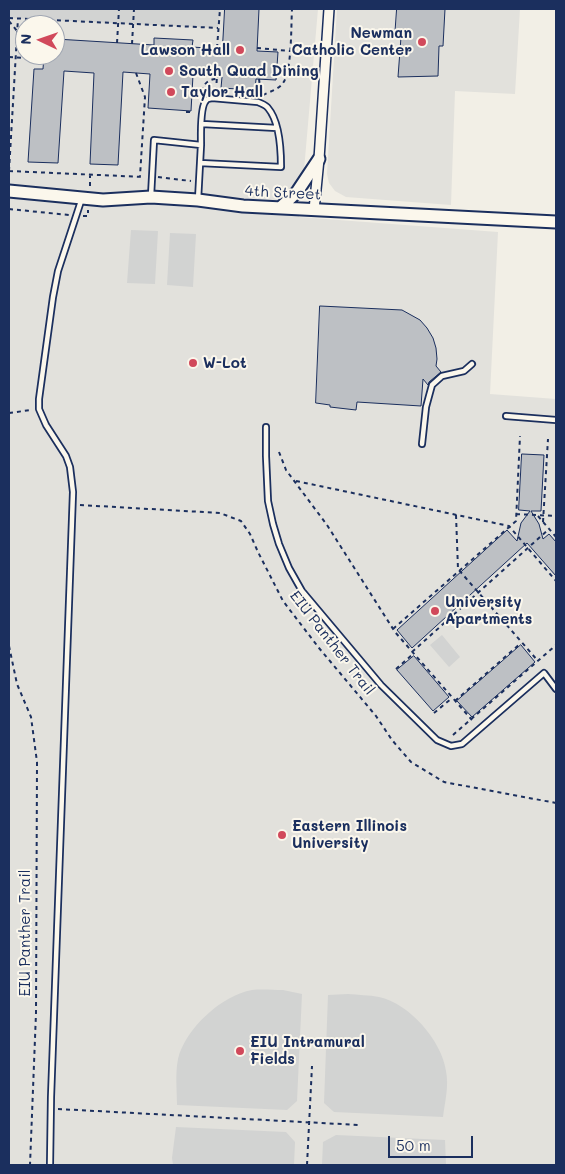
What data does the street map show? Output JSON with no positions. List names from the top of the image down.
{
  "streets": {
    "street": ["4th Street"],
    "path": ["EIU Panther Trail"]
  },
  "places": [
    "Newman Catholic Center",
    "Lawson Hall",
    "South Quad Dining",
    "Taylor Hall",
    "W-Lot",
    "University Apartments",
    "Eastern Illinois University",
    "EIU Intramural Fields"
  ],
  "scale_bar": "50 m",
  "north": "left"
}
